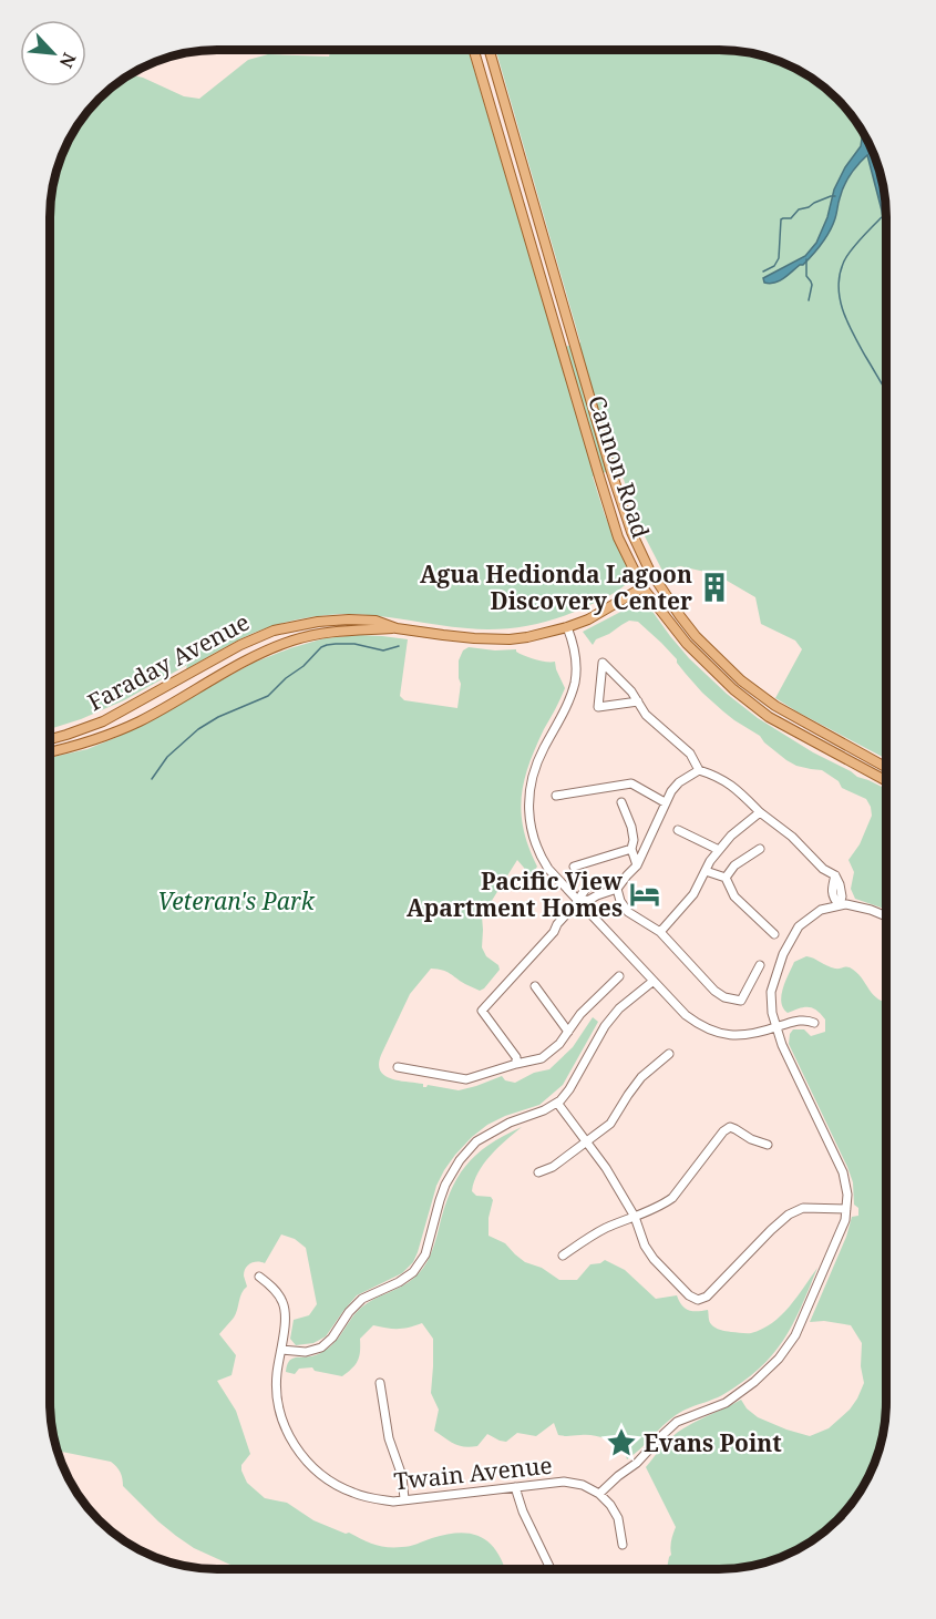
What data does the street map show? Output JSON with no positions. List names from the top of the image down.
{
  "streets": {
    "main road": ["Cannon Road", "Faraday Avenue"],
    "street": ["Twain Avenue"]
  },
  "crossings": [
    ["Cannon Road", "Faraday Avenue"]
  ],
  "parks": ["Veteran's Park"],
  "places": {
    "building": ["Agua Hedionda Lagoon Discovery Center"],
    "hotel": ["Pacific View Apartment Homes"],
    "place": ["Evans Point"]
  },
  "north": "bottom right"
}
